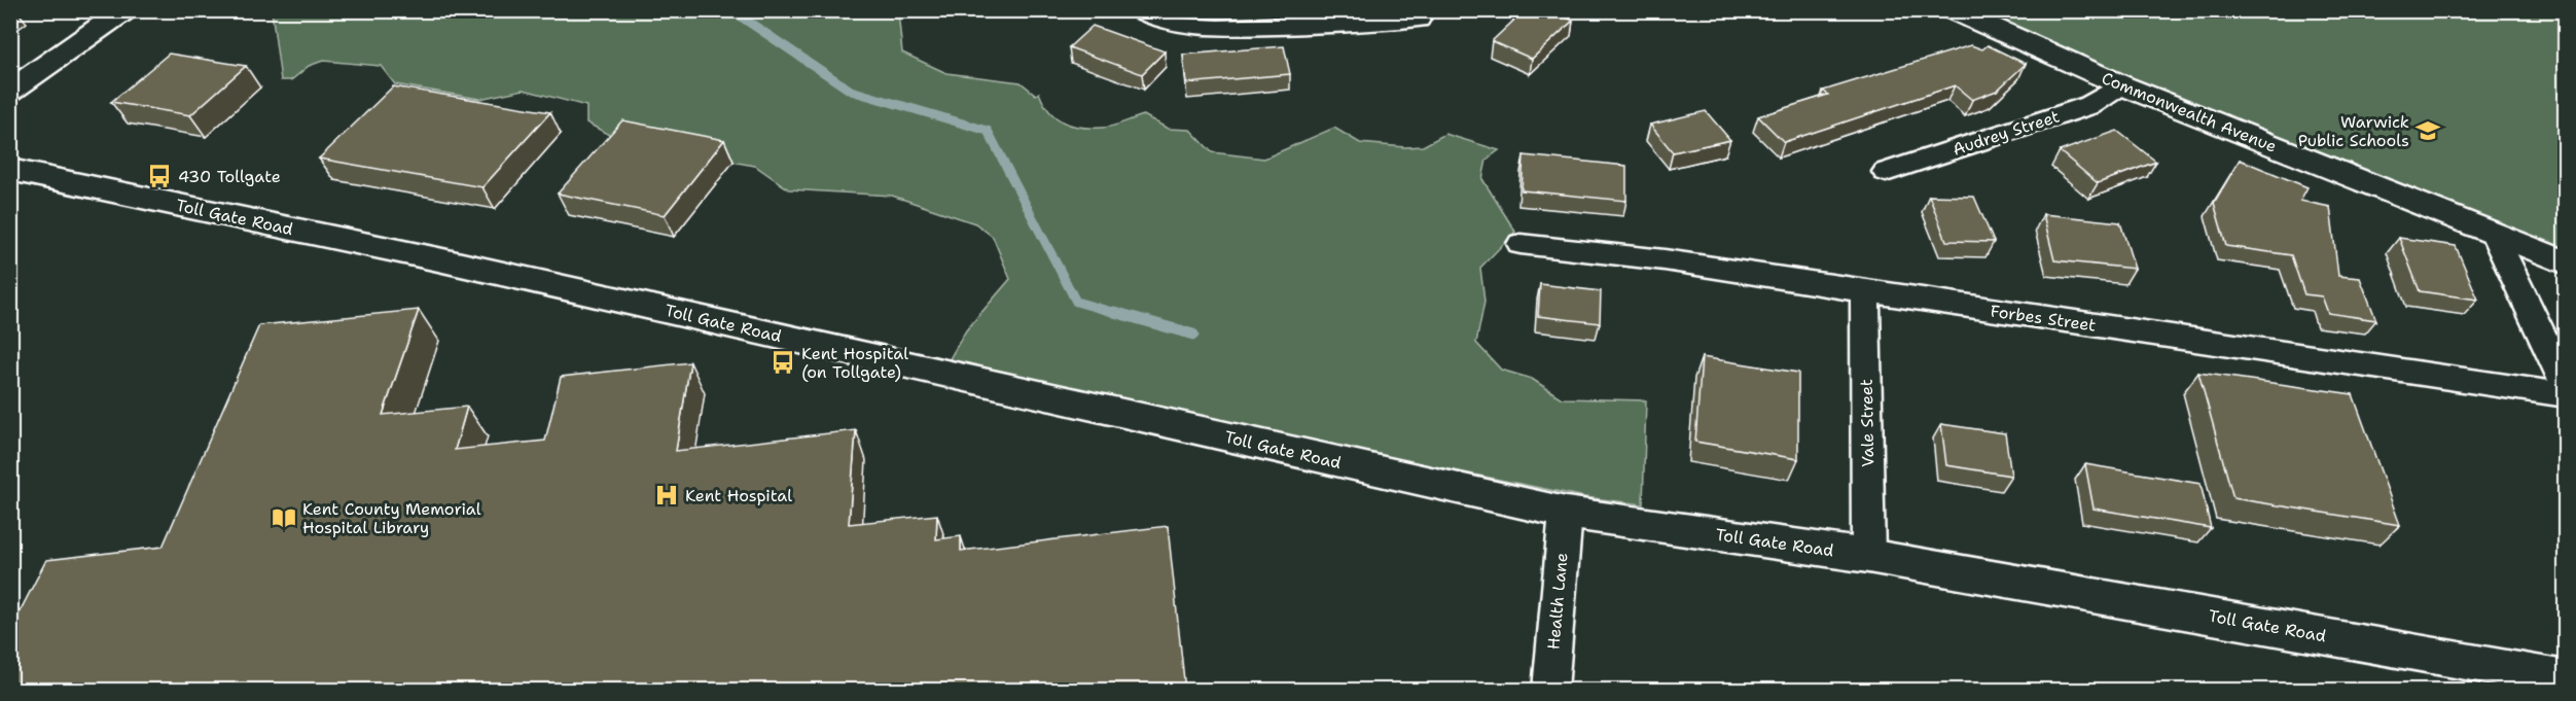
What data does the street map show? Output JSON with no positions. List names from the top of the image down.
{
  "streets": {
    "main road": ["Commonwealth Avenue", "Toll Gate Road"],
    "street": [
      "Audrey Street",
      "Forbes Street",
      "Vale Street",
      "Health Lane"
    ]
  },
  "crossings": [
    ["Commonwealth Avenue", "Audrey Street"],
    ["Toll Gate Road", "Vale Street"],
    ["Toll Gate Road", "Health Lane"],
    ["Forbes Street", "Vale Street"]
  ],
  "places": {
    "school or university": ["Warwick Public Schools"],
    "bus stop": ["430 Tollgate", "Kent Hospital (on Tollgate)"],
    "hospital": ["Kent Hospital"],
    "library": ["Kent County Memorial Hospital Library"]
  }
}
